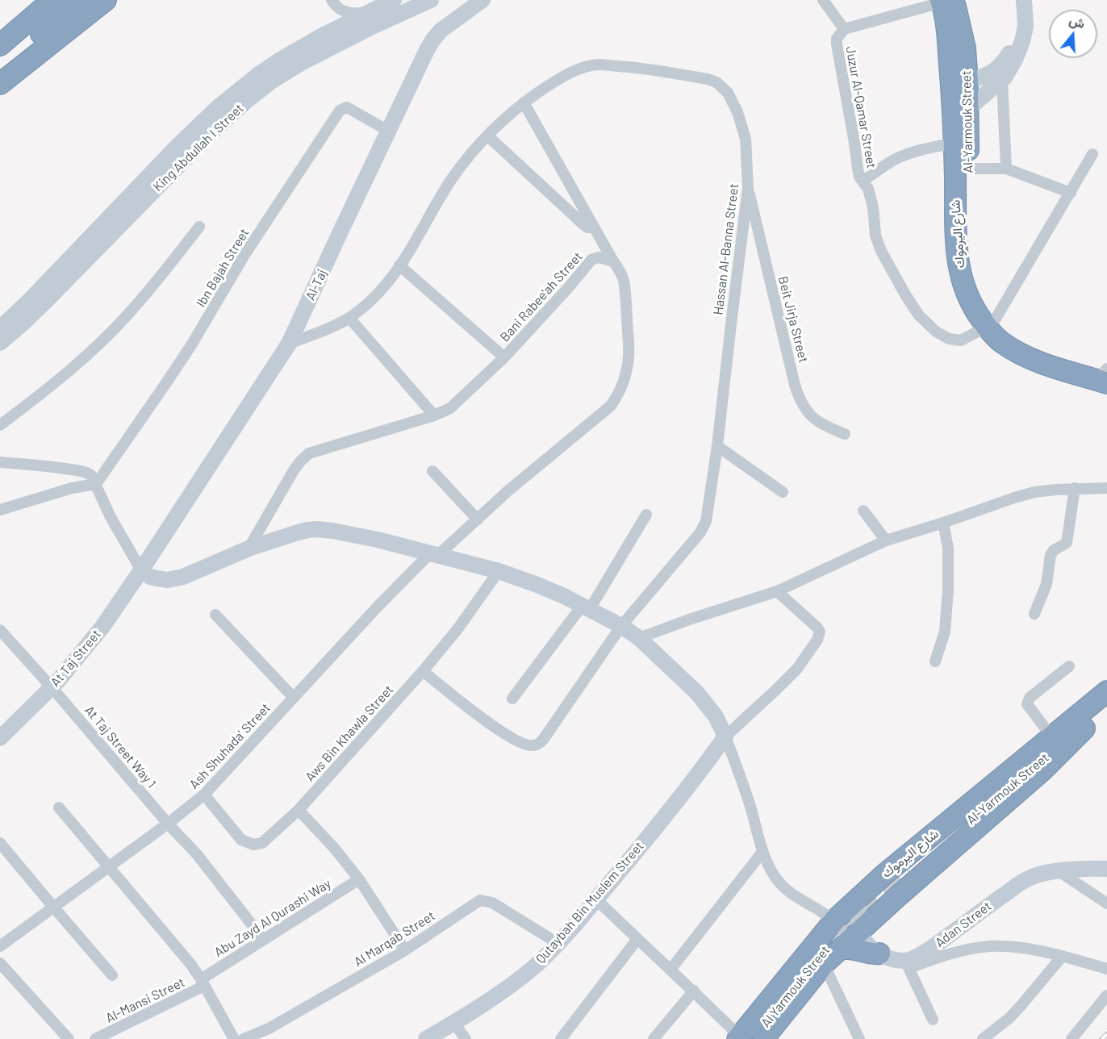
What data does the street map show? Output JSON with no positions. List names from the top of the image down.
{
  "streets": {
    "highway": ["Al-Yarmouk Street", "شارع اليرموك", "Al Yarmouk Street"],
    "street": [
      "Juzur Al-Qamar Street",
      "King Abdullah I Street",
      "Hassan Al-Banna Street",
      "Ibn Bajah Street",
      "Al-Taj",
      "Bani Rabee'ah Street",
      "Beit Jirja Street",
      "At Taj Street",
      "Aws Bin Khawla Street",
      "Ash Shuhada' Street",
      "At Taj Street Way 1",
      "Qutaybah Bin Muslem Street",
      "Abu Zayd Al Qurashi Way",
      "Adan Street",
      "Al Marqab Street",
      "Al-Mansi Street"
    ]
  },
  "crossings": [
    ["Juzur Al-Qamar Street", "Al-Yarmouk Street"],
    ["Juzur Al-Qamar Street", "شارع اليرموك"],
    ["Al-Yarmouk Street", "شارع اليرموك"],
    ["شارع اليرموك", "Al Yarmouk Street"],
    ["Hassan Al-Banna Street", "Al-Taj"],
    ["Hassan Al-Banna Street", "Beit Jirja Street"],
    ["Hassan Al-Banna Street", "Aws Bin Khawla Street"],
    ["Ibn Bajah Street", "Al-Taj"],
    ["Al-Taj", "At Taj Street"],
    ["At Taj Street", "At Taj Street Way 1"],
    ["Aws Bin Khawla Street", "Ash Shuhada' Street"],
    ["Ash Shuhada' Street", "At Taj Street Way 1"],
    ["At Taj Street Way 1", "Abu Zayd Al Qurashi Way"],
    ["Qutaybah Bin Muslem Street", "Al Marqab Street"],
    ["Abu Zayd Al Qurashi Way", "Al-Mansi Street"]
  ],
  "north": "top"
}
